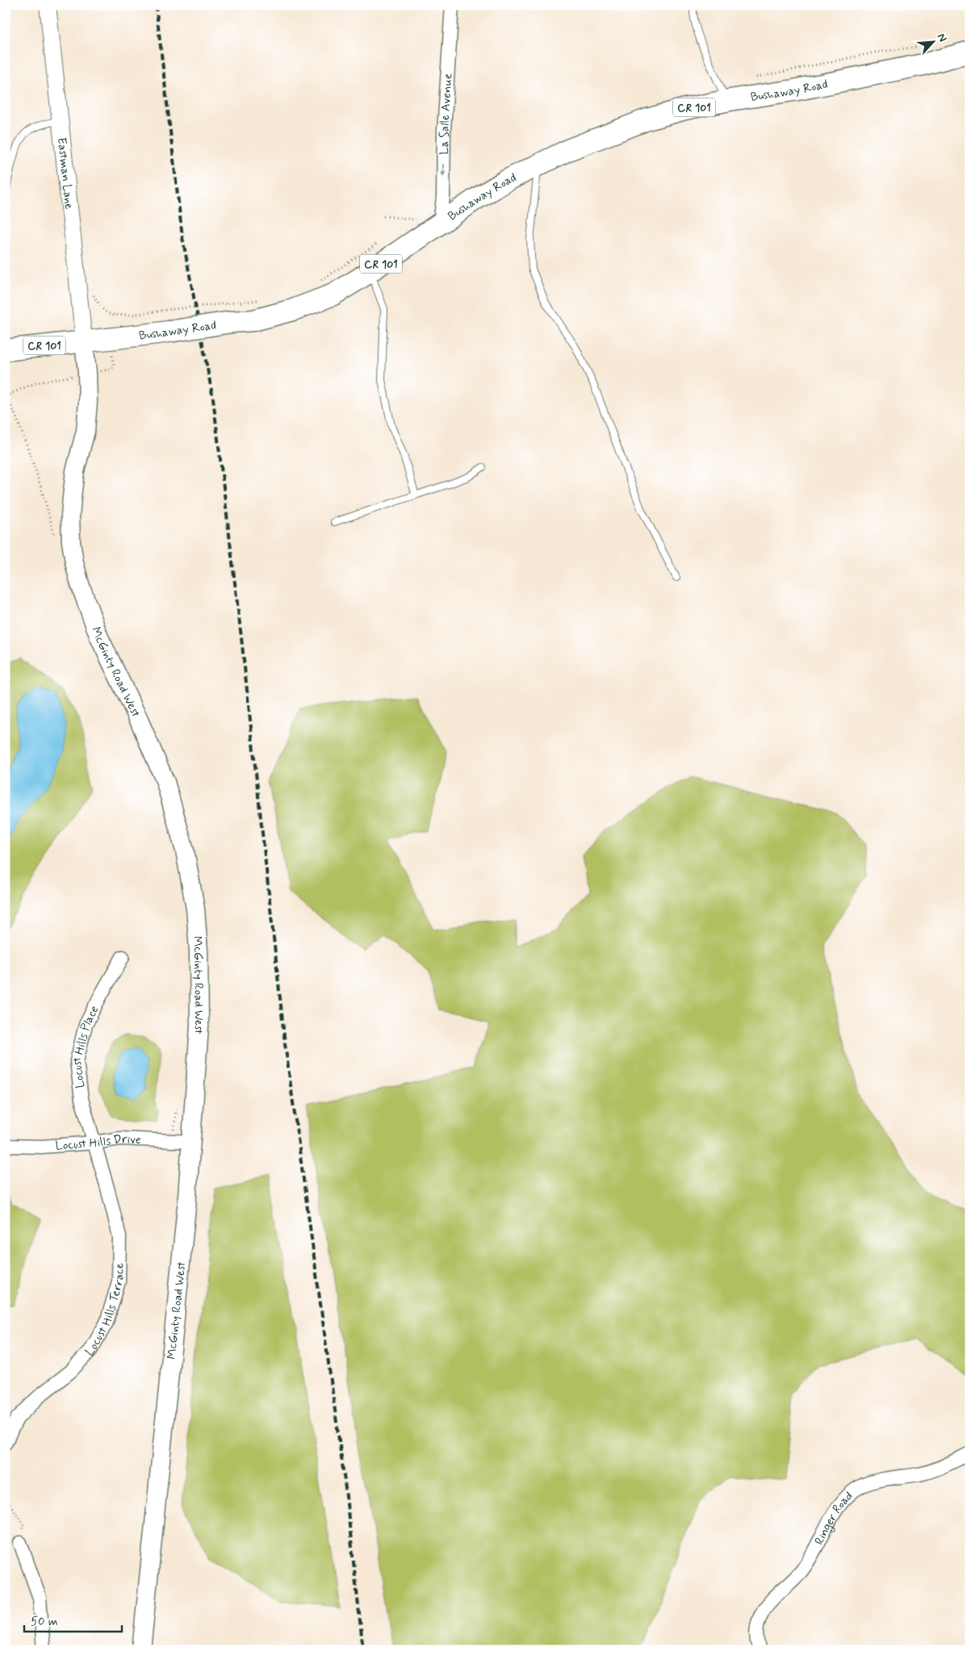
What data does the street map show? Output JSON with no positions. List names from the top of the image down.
{
  "streets": {
    "main road": ["Bushaway Road", "CR 101", "McGinty Road West"],
    "street": [
      "La Salle Avenue",
      "Eastman Lane",
      "Locust Hills Place",
      "Locust Hills Drive",
      "Locust Hills Terrace",
      "Ringer Road"
    ]
  },
  "crossings": [
    ["Bushaway Road", "La Salle Avenue"],
    ["Bushaway Road", "Eastman Lane"],
    ["Bushaway Road", "McGinty Road West"],
    ["Eastman Lane", "McGinty Road West"],
    ["McGinty Road West", "Locust Hills Drive"],
    ["Locust Hills Place", "Locust Hills Drive"],
    ["Locust Hills Place", "Locust Hills Terrace"],
    ["Locust Hills Drive", "Locust Hills Terrace"]
  ],
  "one_way": ["La Salle Avenue"],
  "scale_bar": "50 m",
  "north": "top right"
}
